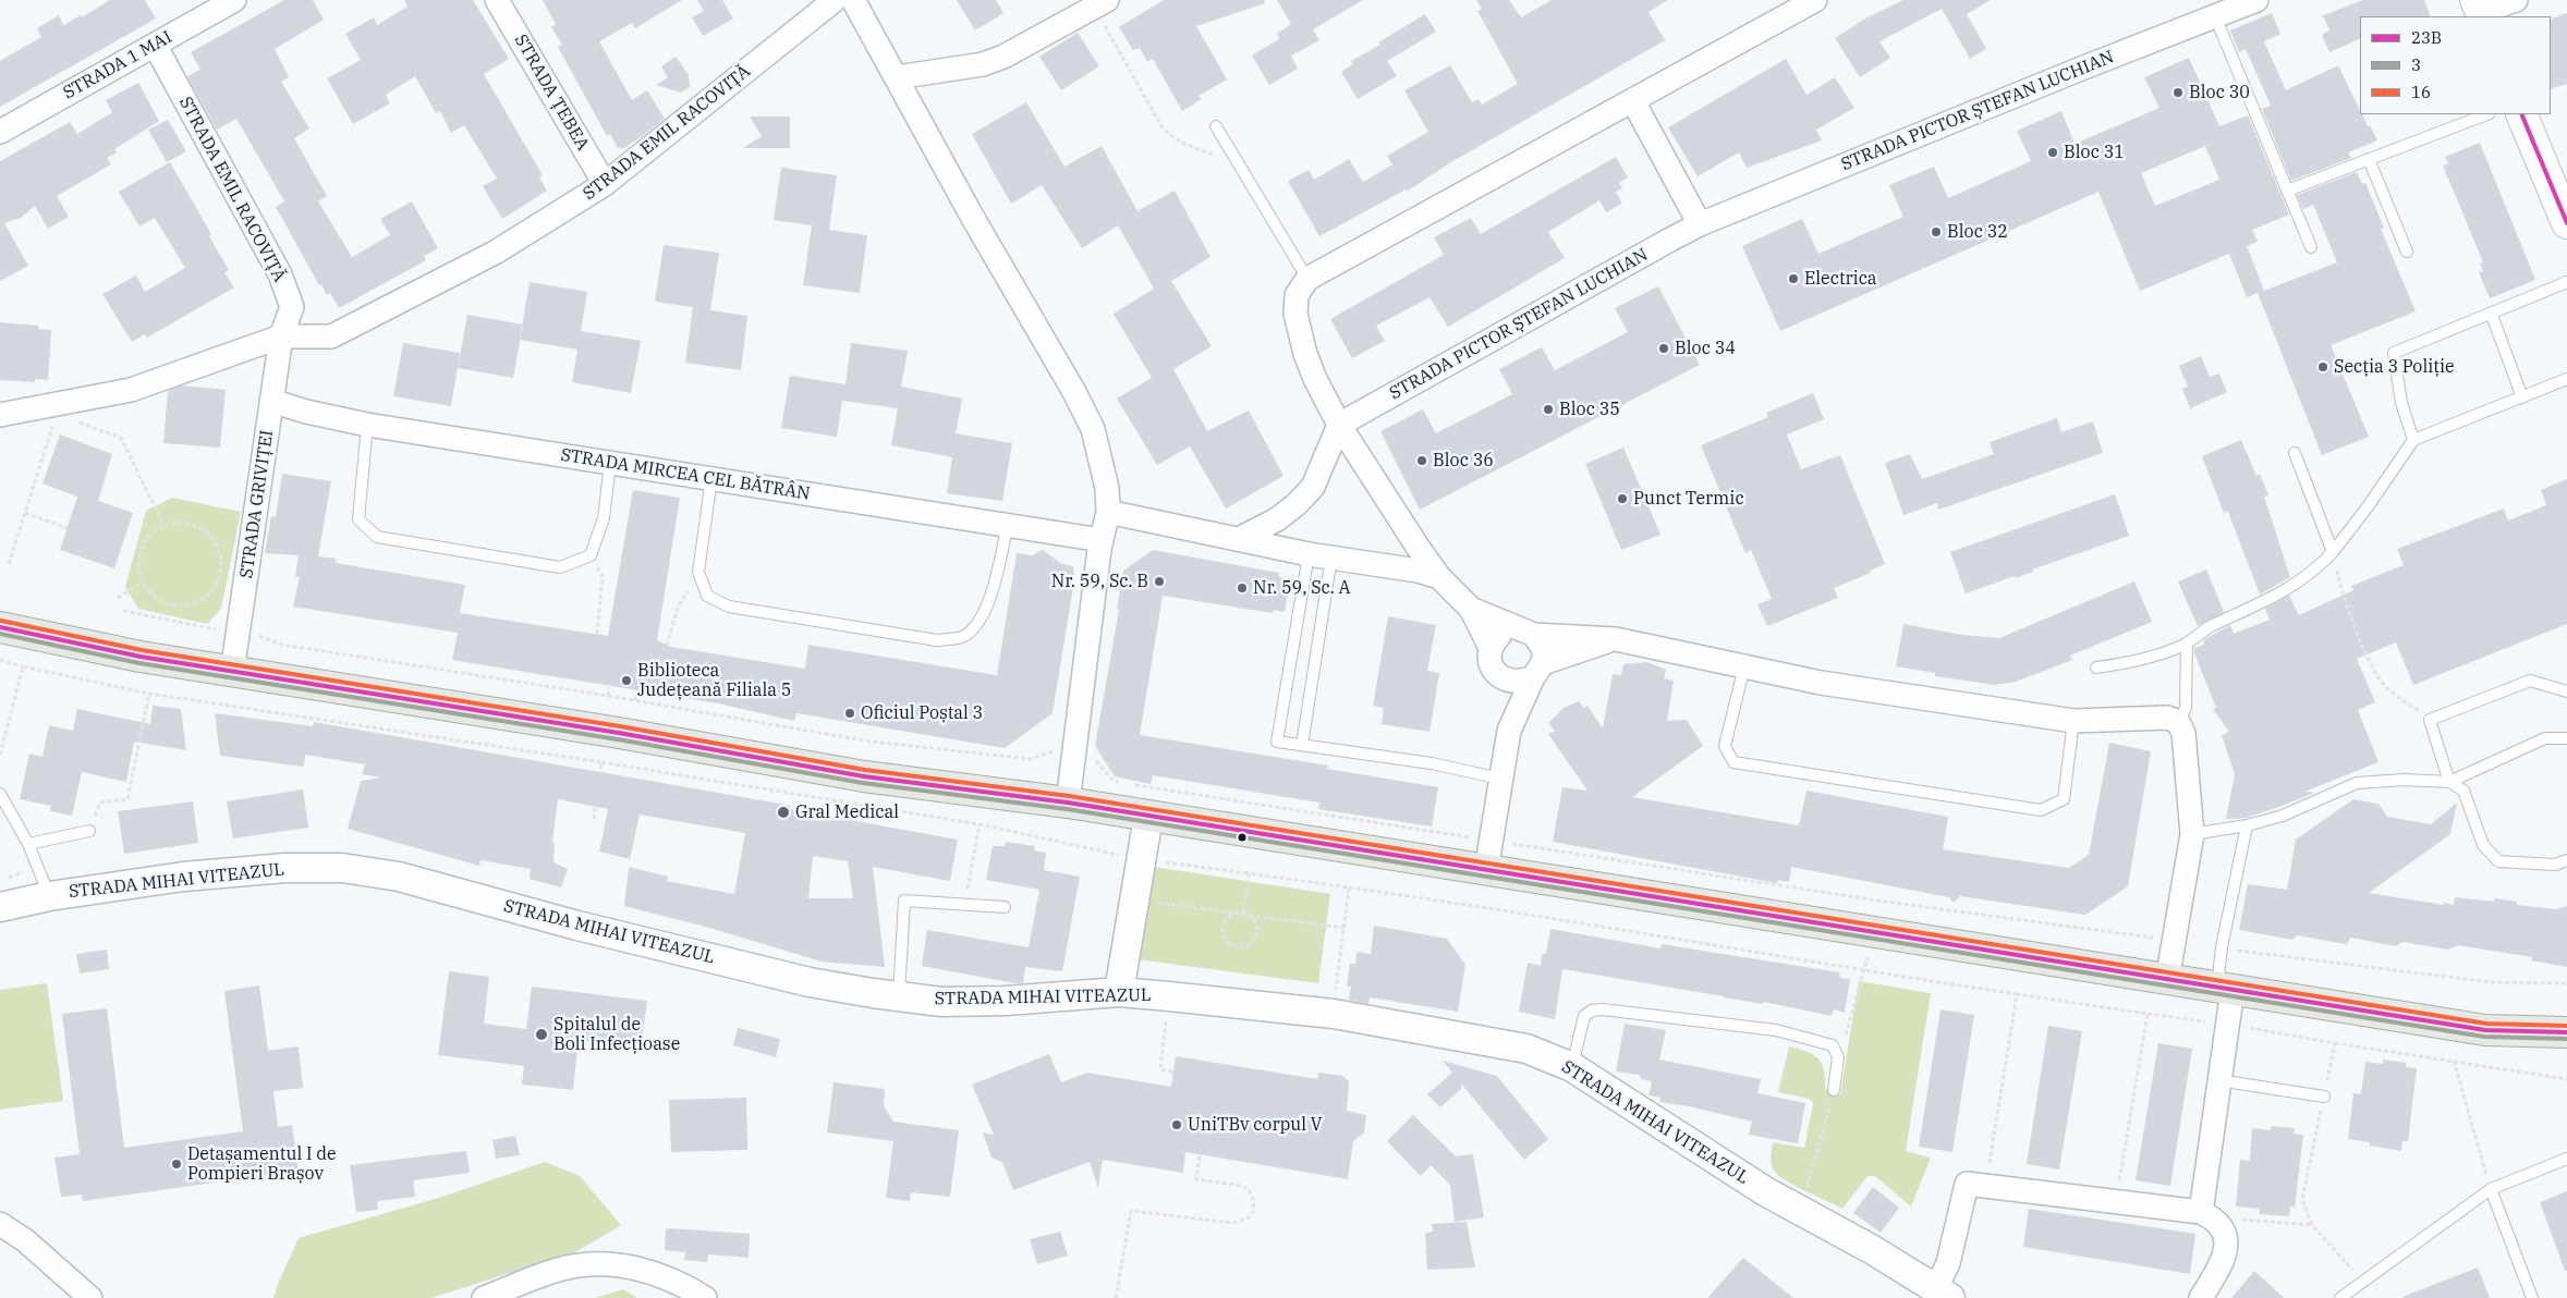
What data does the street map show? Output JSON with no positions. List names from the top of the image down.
{
  "streets": {
    "street": [
      "STRADA 1 MAI",
      "STRADA ȚEBEA",
      "STRADA PICTOR ȘTEFAN LUCHIAN",
      "STRADA EMIL RACOVIȚĂ",
      "STRADA MIRCEA CEL BĂTRÂN",
      "STRADA GRIVIȚEI",
      "STRADA MIHAI VITEAZUL"
    ]
  },
  "crossings": [
    ["STRADA 1 MAI", "STRADA EMIL RACOVIȚĂ"],
    ["STRADA ȚEBEA", "STRADA EMIL RACOVIȚĂ"],
    ["STRADA EMIL RACOVIȚĂ", "STRADA GRIVIȚEI"],
    ["STRADA MIRCEA CEL BĂTRÂN", "STRADA GRIVIȚEI"]
  ],
  "places": [
    "Bloc 30",
    "Bloc 31",
    "Bloc 32",
    "Electrica",
    "Bloc 34",
    "Secția 3 Poliție",
    "Bloc 35",
    "Bloc 36",
    "Punct Termic",
    "Nr. 59, Sc. B",
    "Nr. 59, Sc. A",
    "Biblioteca Județeană Filiala 5",
    "Oficiul Poștal 3",
    "Gral Medical",
    "Spitalul de Boli Infecțioase",
    "UniTBv corpul V",
    "Detașamentul I de Pompieri Brașov"
  ],
  "lines": ["transit line 23B", "transit line 16", "transit line 3"],
  "legend": ["23B", "3", "16"]
}
